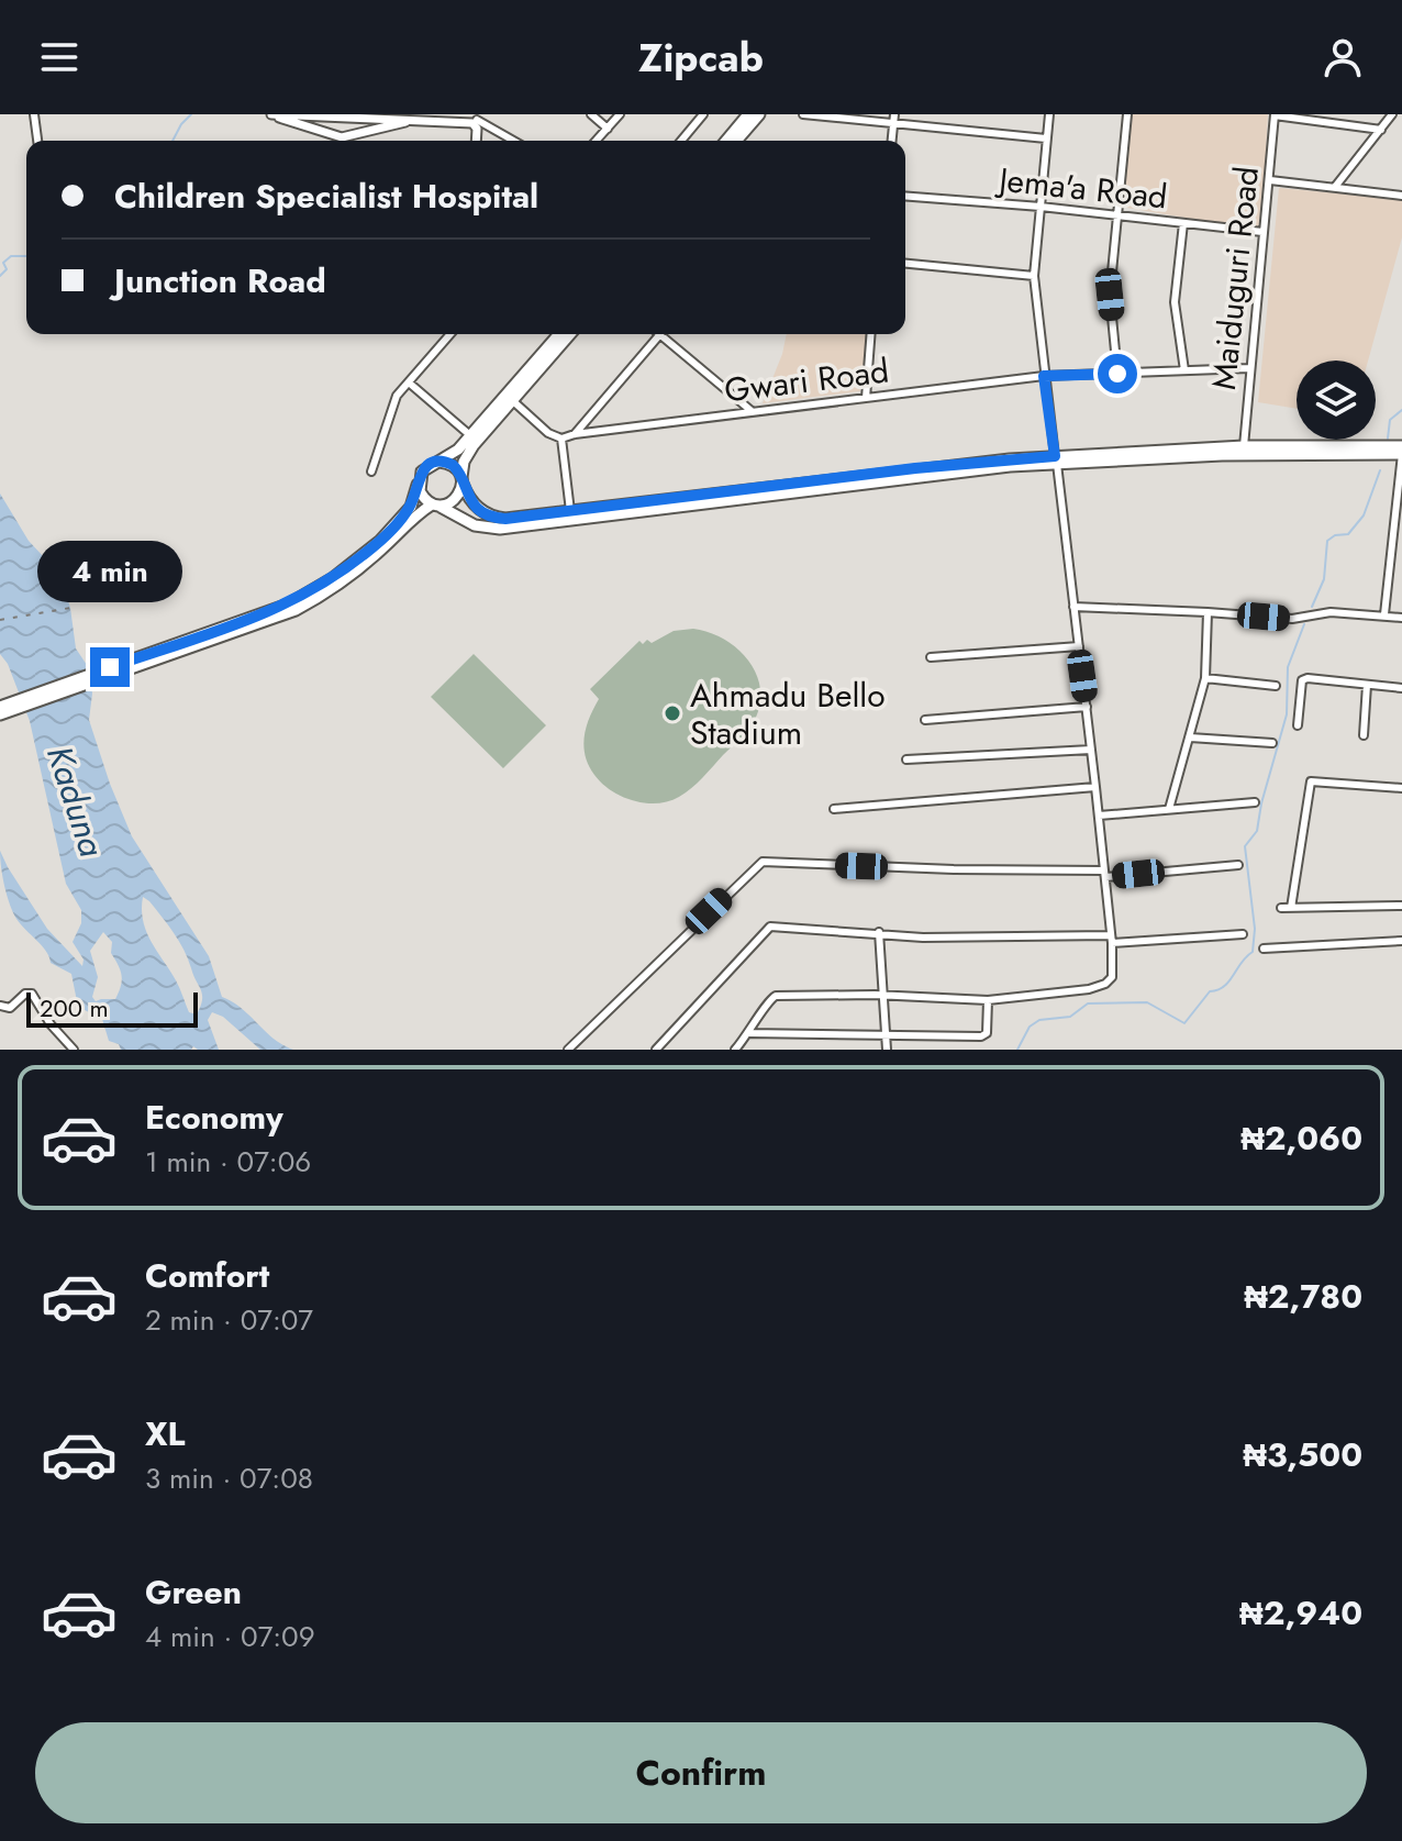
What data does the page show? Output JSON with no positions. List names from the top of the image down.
{
  "streets": {
    "street": ["Jema'a Road", "Maiduguri Road", "Gwari Road"]
  },
  "crossings": [
    ["Jema'a Road", "Maiduguri Road"],
    ["Maiduguri Road", "Gwari Road"]
  ],
  "water": ["Kaduna"],
  "places": ["Ahmadu Bello Stadium"],
  "scale_bar": "200 m",
  "page": {
    "header": "Zipcab",
    "banner": ["Children Specialist Hospital", "Junction Road"],
    "bubble": "4 min",
    "scale": "200 m",
    "list": [
      {
        "name": "Economy",
        "note": "1 min · 07:06",
        "value": "₦2,060"
      },
      {
        "name": "Comfort",
        "note": "2 min · 07:07",
        "value": "₦2,780"
      },
      {
        "name": "XL",
        "note": "3 min · 07:08",
        "value": "₦3,500"
      },
      {
        "name": "Green",
        "note": "4 min · 07:09",
        "value": "₦2,940"
      }
    ],
    "buttons": "Confirm"
  }
}
